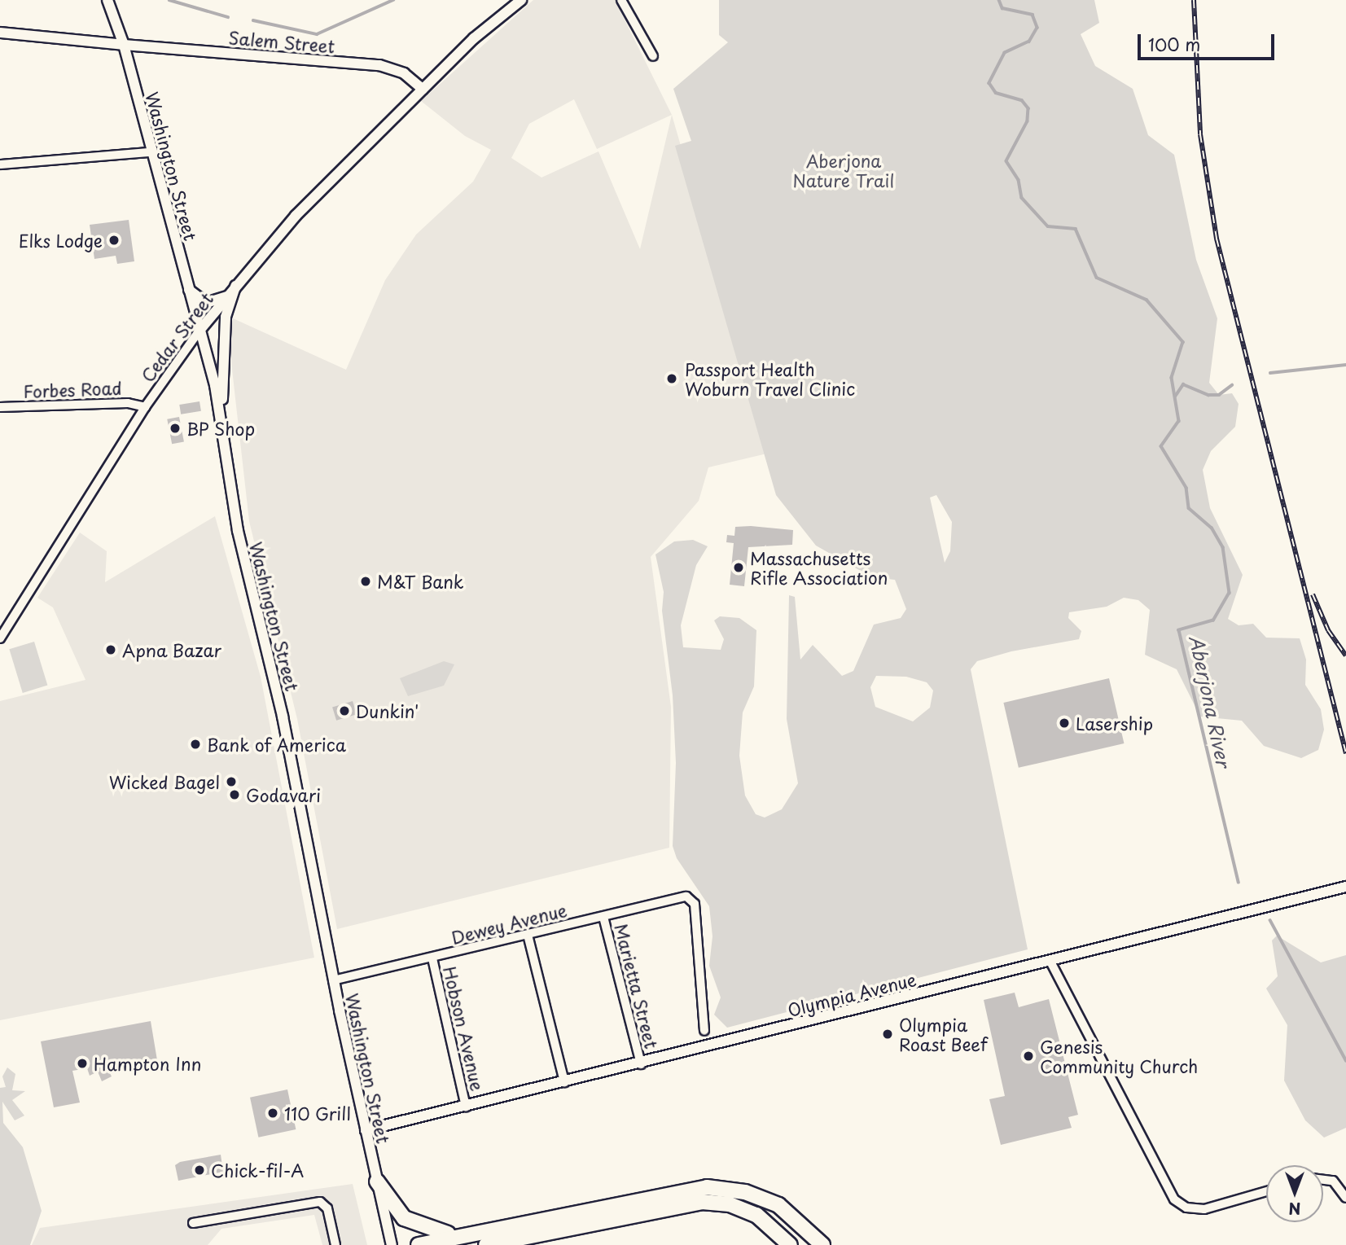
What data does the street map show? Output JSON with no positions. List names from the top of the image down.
{
  "streets": {
    "main road": [
      "Salem Street",
      "Washington Street",
      "Cedar Street",
      "Olympia Avenue"
    ],
    "street": [
      "Forbes Road",
      "Dewey Avenue",
      "Marietta Street",
      "Hobson Avenue"
    ]
  },
  "crossings": [
    ["Salem Street", "Washington Street"],
    ["Salem Street", "Cedar Street"],
    ["Washington Street", "Cedar Street"],
    ["Washington Street", "Dewey Avenue"],
    ["Washington Street", "Olympia Avenue"],
    ["Cedar Street", "Forbes Road"],
    ["Dewey Avenue", "Marietta Street"],
    ["Dewey Avenue", "Hobson Avenue"],
    ["Marietta Street", "Olympia Avenue"],
    ["Olympia Avenue", "Hobson Avenue"]
  ],
  "water": ["Aberjona River"],
  "parks": ["Aberjona Nature Trail"],
  "places": [
    "Elks Lodge",
    "Passport Health Woburn Travel Clinic",
    "BP Shop",
    "Massachusetts Rifle Association",
    "M&T Bank",
    "Apna Bazar",
    "Dunkin'",
    "Lasership",
    "Bank of America",
    "Wicked Bagel",
    "Godavari",
    "Olympia Roast Beef",
    "Genesis Community Church",
    "Hampton Inn",
    "110 Grill",
    "Chick-fil-A"
  ],
  "scale_bar": "100 m",
  "north": "bottom"
}
